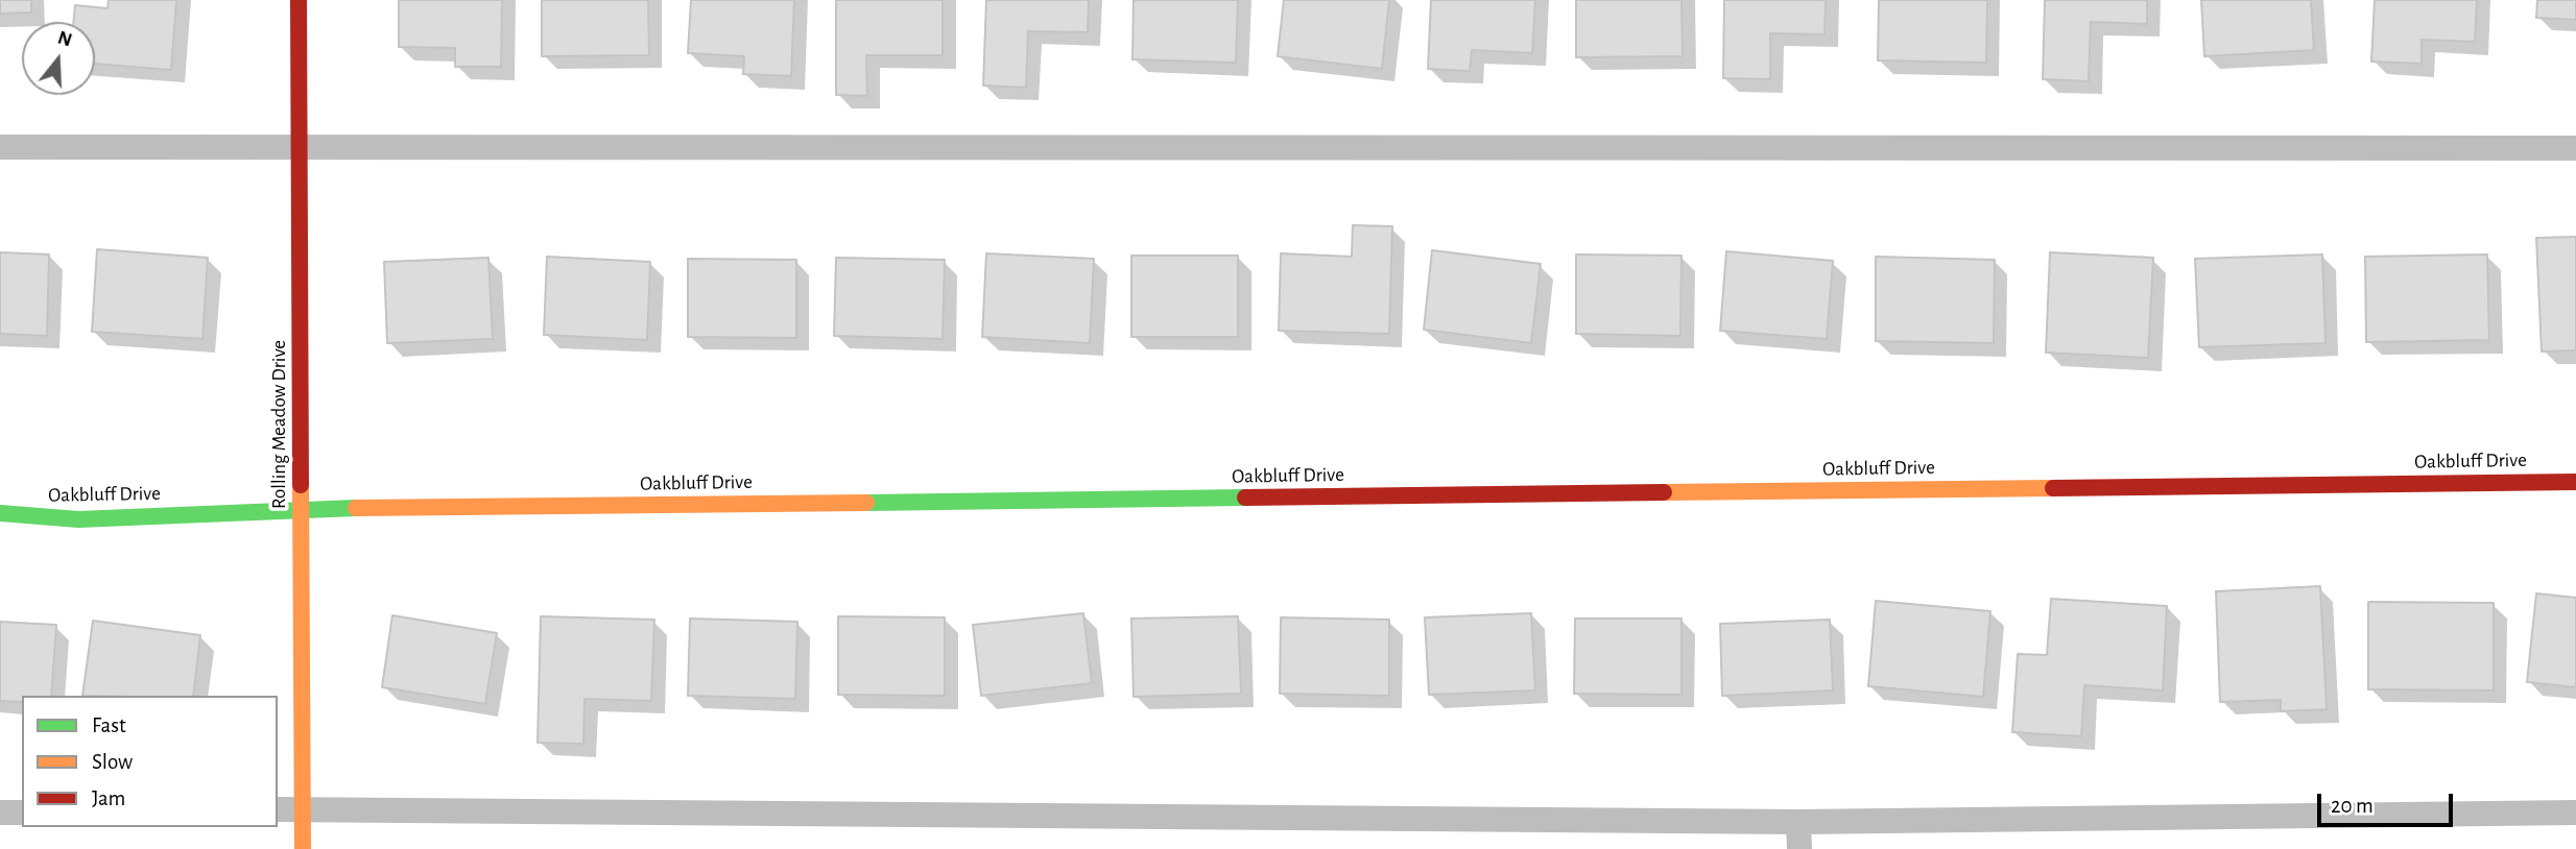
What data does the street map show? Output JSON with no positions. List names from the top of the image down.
{
  "streets": {
    "street": ["Rolling Meadow Drive", "Oakbluff Drive"]
  },
  "crossings": [
    ["Rolling Meadow Drive", "Oakbluff Drive"]
  ],
  "legend": ["Fast", "Slow", "Jam"],
  "scale_bar": "20 m",
  "north": "top"
}
